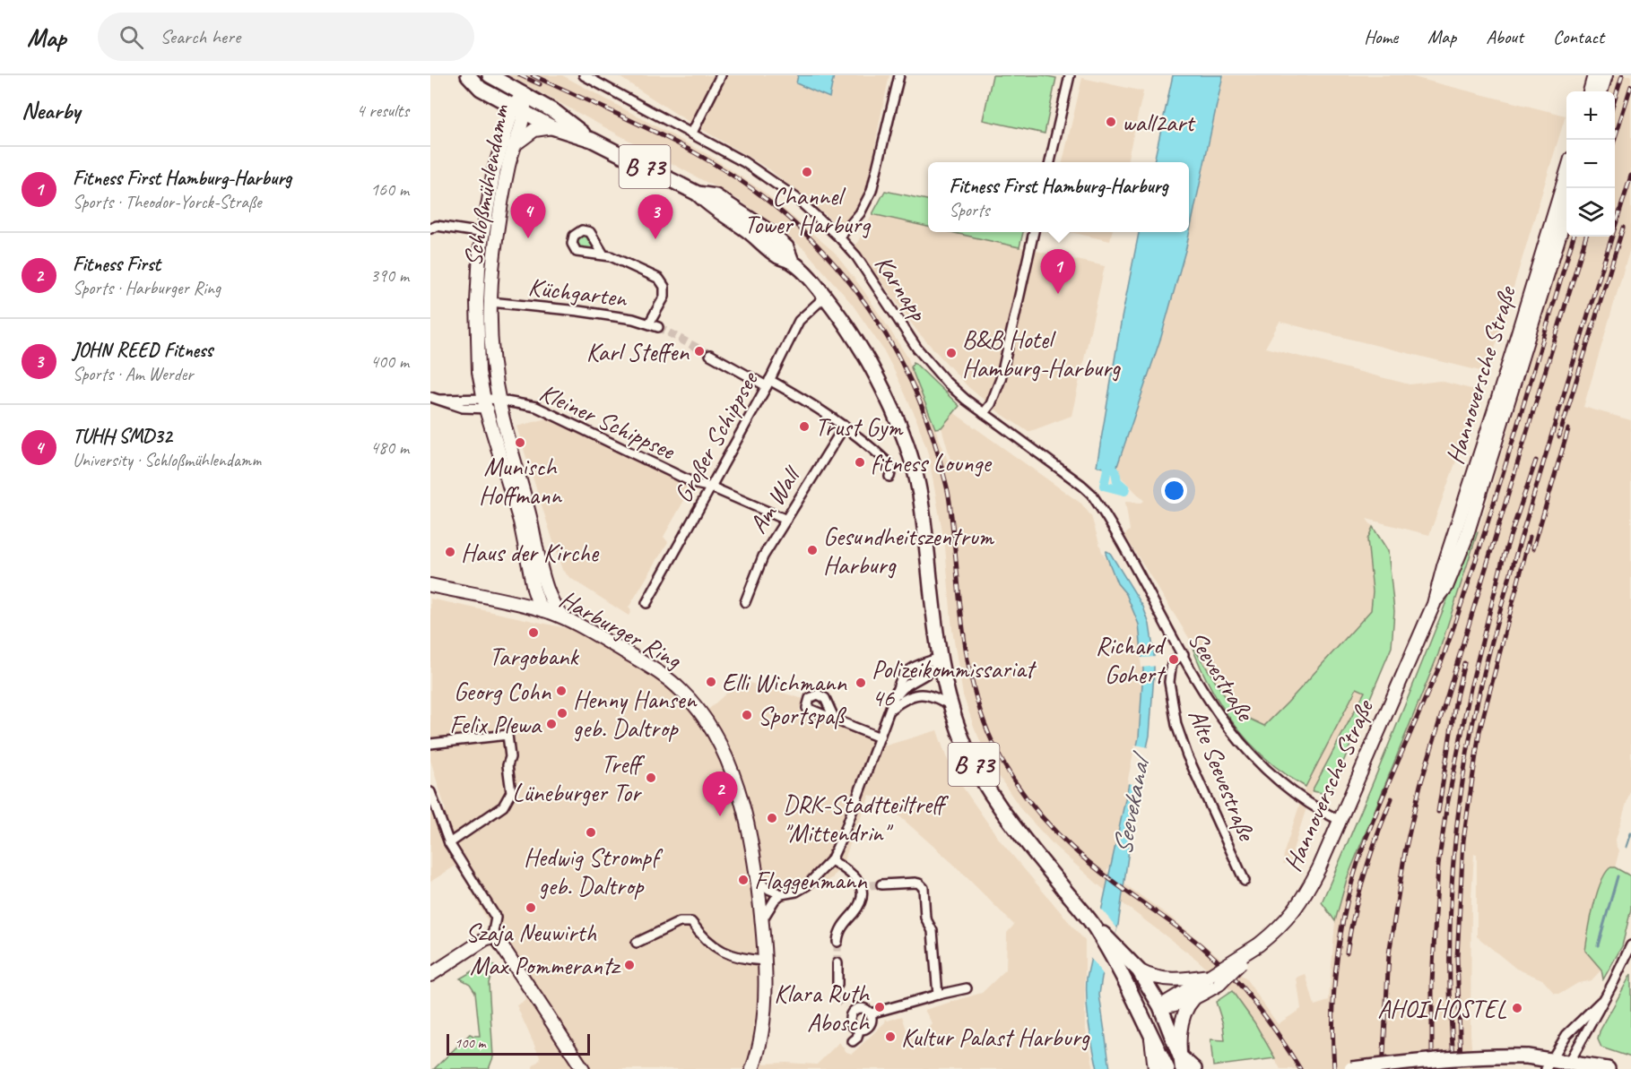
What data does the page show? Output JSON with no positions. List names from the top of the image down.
{
  "streets": {
    "main road": [
      "B 73",
      "Schloßmühlendamm",
      "Hannoversche Straße",
      "Harburger Ring"
    ],
    "street": [
      "Karnapp",
      "Küchgarten",
      "Kleiner Schippsee",
      "Großer Schippsee",
      "Am Wall",
      "Seevestraße",
      "Alte Seevestraße"
    ]
  },
  "crossings": [
    ["B 73", "Schloßmühlendamm"],
    ["B 73", "Hannoversche Straße"],
    ["B 73", "Großer Schippsee"],
    ["Schloßmühlendamm", "Küchgarten"],
    ["Schloßmühlendamm", "Kleiner Schippsee"],
    ["Schloßmühlendamm", "Harburger Ring"],
    ["Karnapp", "Seevestraße"],
    ["Hannoversche Straße", "Seevestraße"],
    ["Kleiner Schippsee", "Großer Schippsee"],
    ["Kleiner Schippsee", "Am Wall"],
    ["Seevestraße", "Alte Seevestraße"]
  ],
  "water": ["Seevekanal"],
  "places": [
    "wall2art",
    "Channel Tower Harburg",
    "Karl Steffen",
    "B&B Hotel Hamburg-Harburg",
    "Trust Gym",
    "Munisch Hoffmann",
    "fitness Lounge",
    "Gesundheitszentrum Harburg",
    "Haus der Kirche",
    "Targobank",
    "Richard Gohert",
    "Elli Wichmann",
    "Polizeikommissariat 46",
    "Georg Cohn",
    "Henny Hansen geb. Daltrop",
    "Sportspaß",
    "Felix Plewa",
    "Treff Lüneburger Tor",
    "DRK-Stadtteiltreff \"Mittendrin\"",
    "Hedwig Strompf geb. Daltrop",
    "Flaggenmann",
    "Szaja Neuwirth",
    "Max Pommerantz",
    "Klara Ruth Abosch",
    "AHOI HOSTEL",
    "Kultur Palast Harburg"
  ],
  "scale_bar": "100 m",
  "page": {
    "header": "Map",
    "search": "Search here",
    "nav": [
      "Home",
      "Map",
      "About",
      "Contact"
    ],
    "heading": ["Nearby", "4 results"],
    "map_buttons": ["+", "−"],
    "list": [
      {
        "mark": "1",
        "name": "Fitness First Hamburg-Harburg",
        "note": "Sports · Theodor-Yorck-Straße",
        "value": "160 m"
      },
      {
        "mark": "2",
        "name": "Fitness First",
        "note": "Sports · Harburger Ring",
        "value": "390 m"
      },
      {
        "mark": "3",
        "name": "JOHN REED Fitness",
        "note": "Sports · Am Werder",
        "value": "400 m"
      },
      {
        "mark": "4",
        "name": "TUHH SMD32",
        "note": "University · Schloßmühlendamm",
        "value": "480 m"
      }
    ],
    "popup": ["Fitness First Hamburg-Harburg", "Sports"],
    "pins": [
      "4",
      "3",
      "1",
      "2"
    ],
    "scale": "100 m"
  }
}
